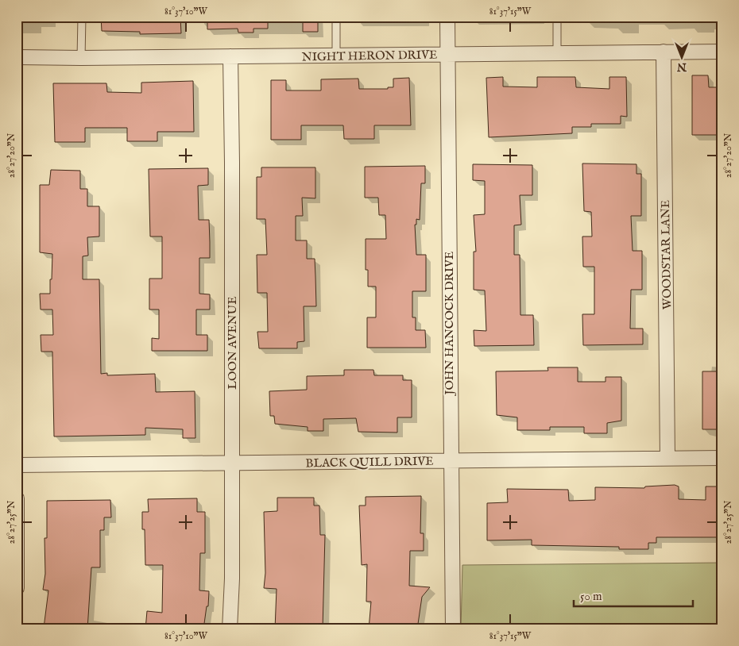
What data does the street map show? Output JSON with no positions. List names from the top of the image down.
{
  "streets": {
    "street": [
      "NIGHT HERON DRIVE",
      "WOODSTAR LANE",
      "JOHN HANCOCK DRIVE",
      "LOON AVENUE",
      "BLACK QUILL DRIVE"
    ]
  },
  "crossings": [
    ["NIGHT HERON DRIVE", "WOODSTAR LANE"],
    ["NIGHT HERON DRIVE", "JOHN HANCOCK DRIVE"],
    ["NIGHT HERON DRIVE", "LOON AVENUE"],
    ["WOODSTAR LANE", "BLACK QUILL DRIVE"],
    ["JOHN HANCOCK DRIVE", "BLACK QUILL DRIVE"],
    ["LOON AVENUE", "BLACK QUILL DRIVE"]
  ],
  "scale_bar": "50 m",
  "north": "bottom",
  "coordinates": [
    "81°37'10\"W",
    "81°37'15\"W",
    "28°27'20\"N",
    "28°27'25\"N"
  ]
}
